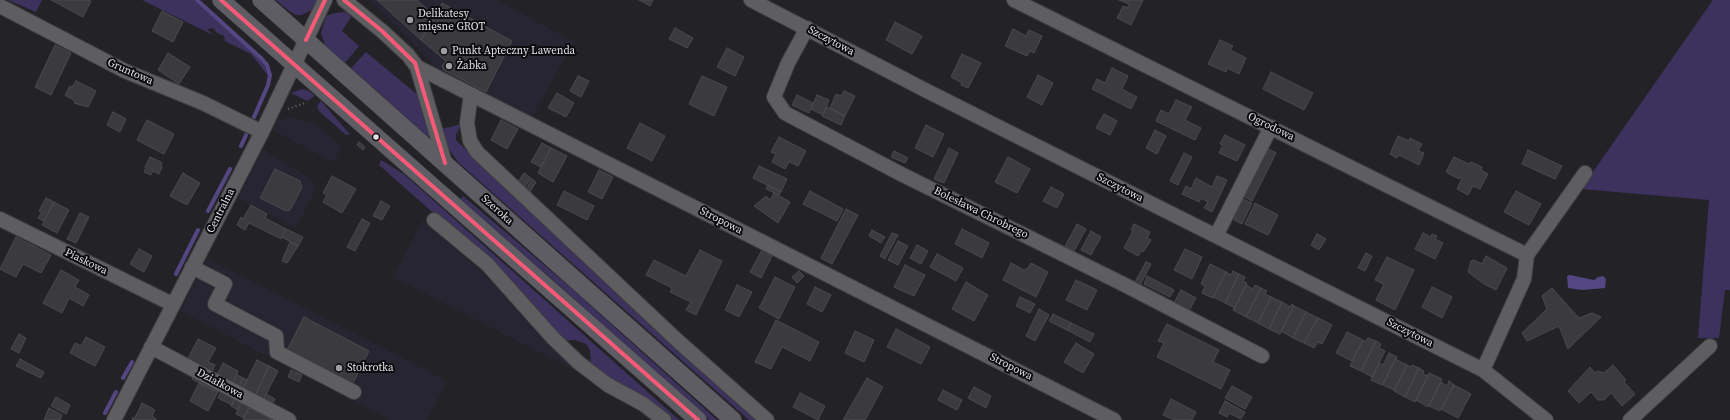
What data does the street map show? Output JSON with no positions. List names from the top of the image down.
{
  "streets": {
    "main road": ["Szeroka"],
    "street": [
      "Szczytowa",
      "Gruntowa",
      "Ogrodowa",
      "Centralna",
      "Bolesława Chrobrego",
      "Stropowa",
      "Piaskowa",
      "Działkowa"
    ]
  },
  "crossings": [
    ["Szczytowa", "Bolesława Chrobrego"],
    ["Gruntowa", "Centralna"],
    ["Szeroka", "Centralna"],
    ["Centralna", "Piaskowa"],
    ["Centralna", "Działkowa"]
  ],
  "places": [
    "Delikatesy mięsne GROT",
    "Punkt Apteczny Lawenda",
    "Żabka",
    "Stokrotka"
  ]
}
